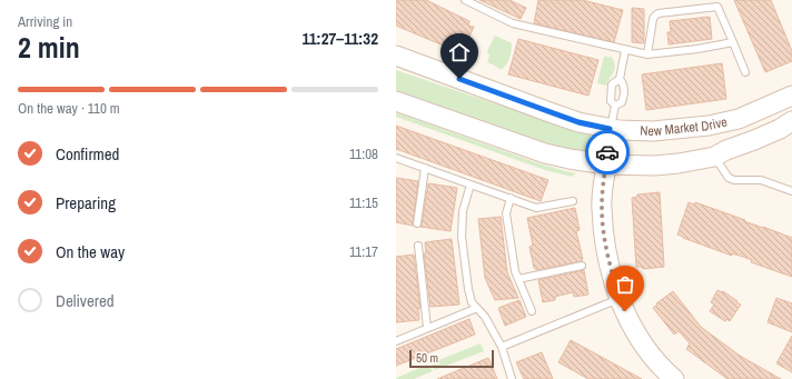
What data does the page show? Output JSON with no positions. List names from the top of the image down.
{
  "streets": {
    "street": ["New Market Drive"]
  },
  "scale_bar": "50 m",
  "page": {
    "heading": ["2 min", "Arriving in", "11:27–11:32"],
    "bar": "On the way · 110 m",
    "list": [
      ["Confirmed", "11:08"],
      ["Preparing", "11:15"],
      ["On the way", "11:17"],
      "Delivered"
    ],
    "scale": "50 m"
  }
}
